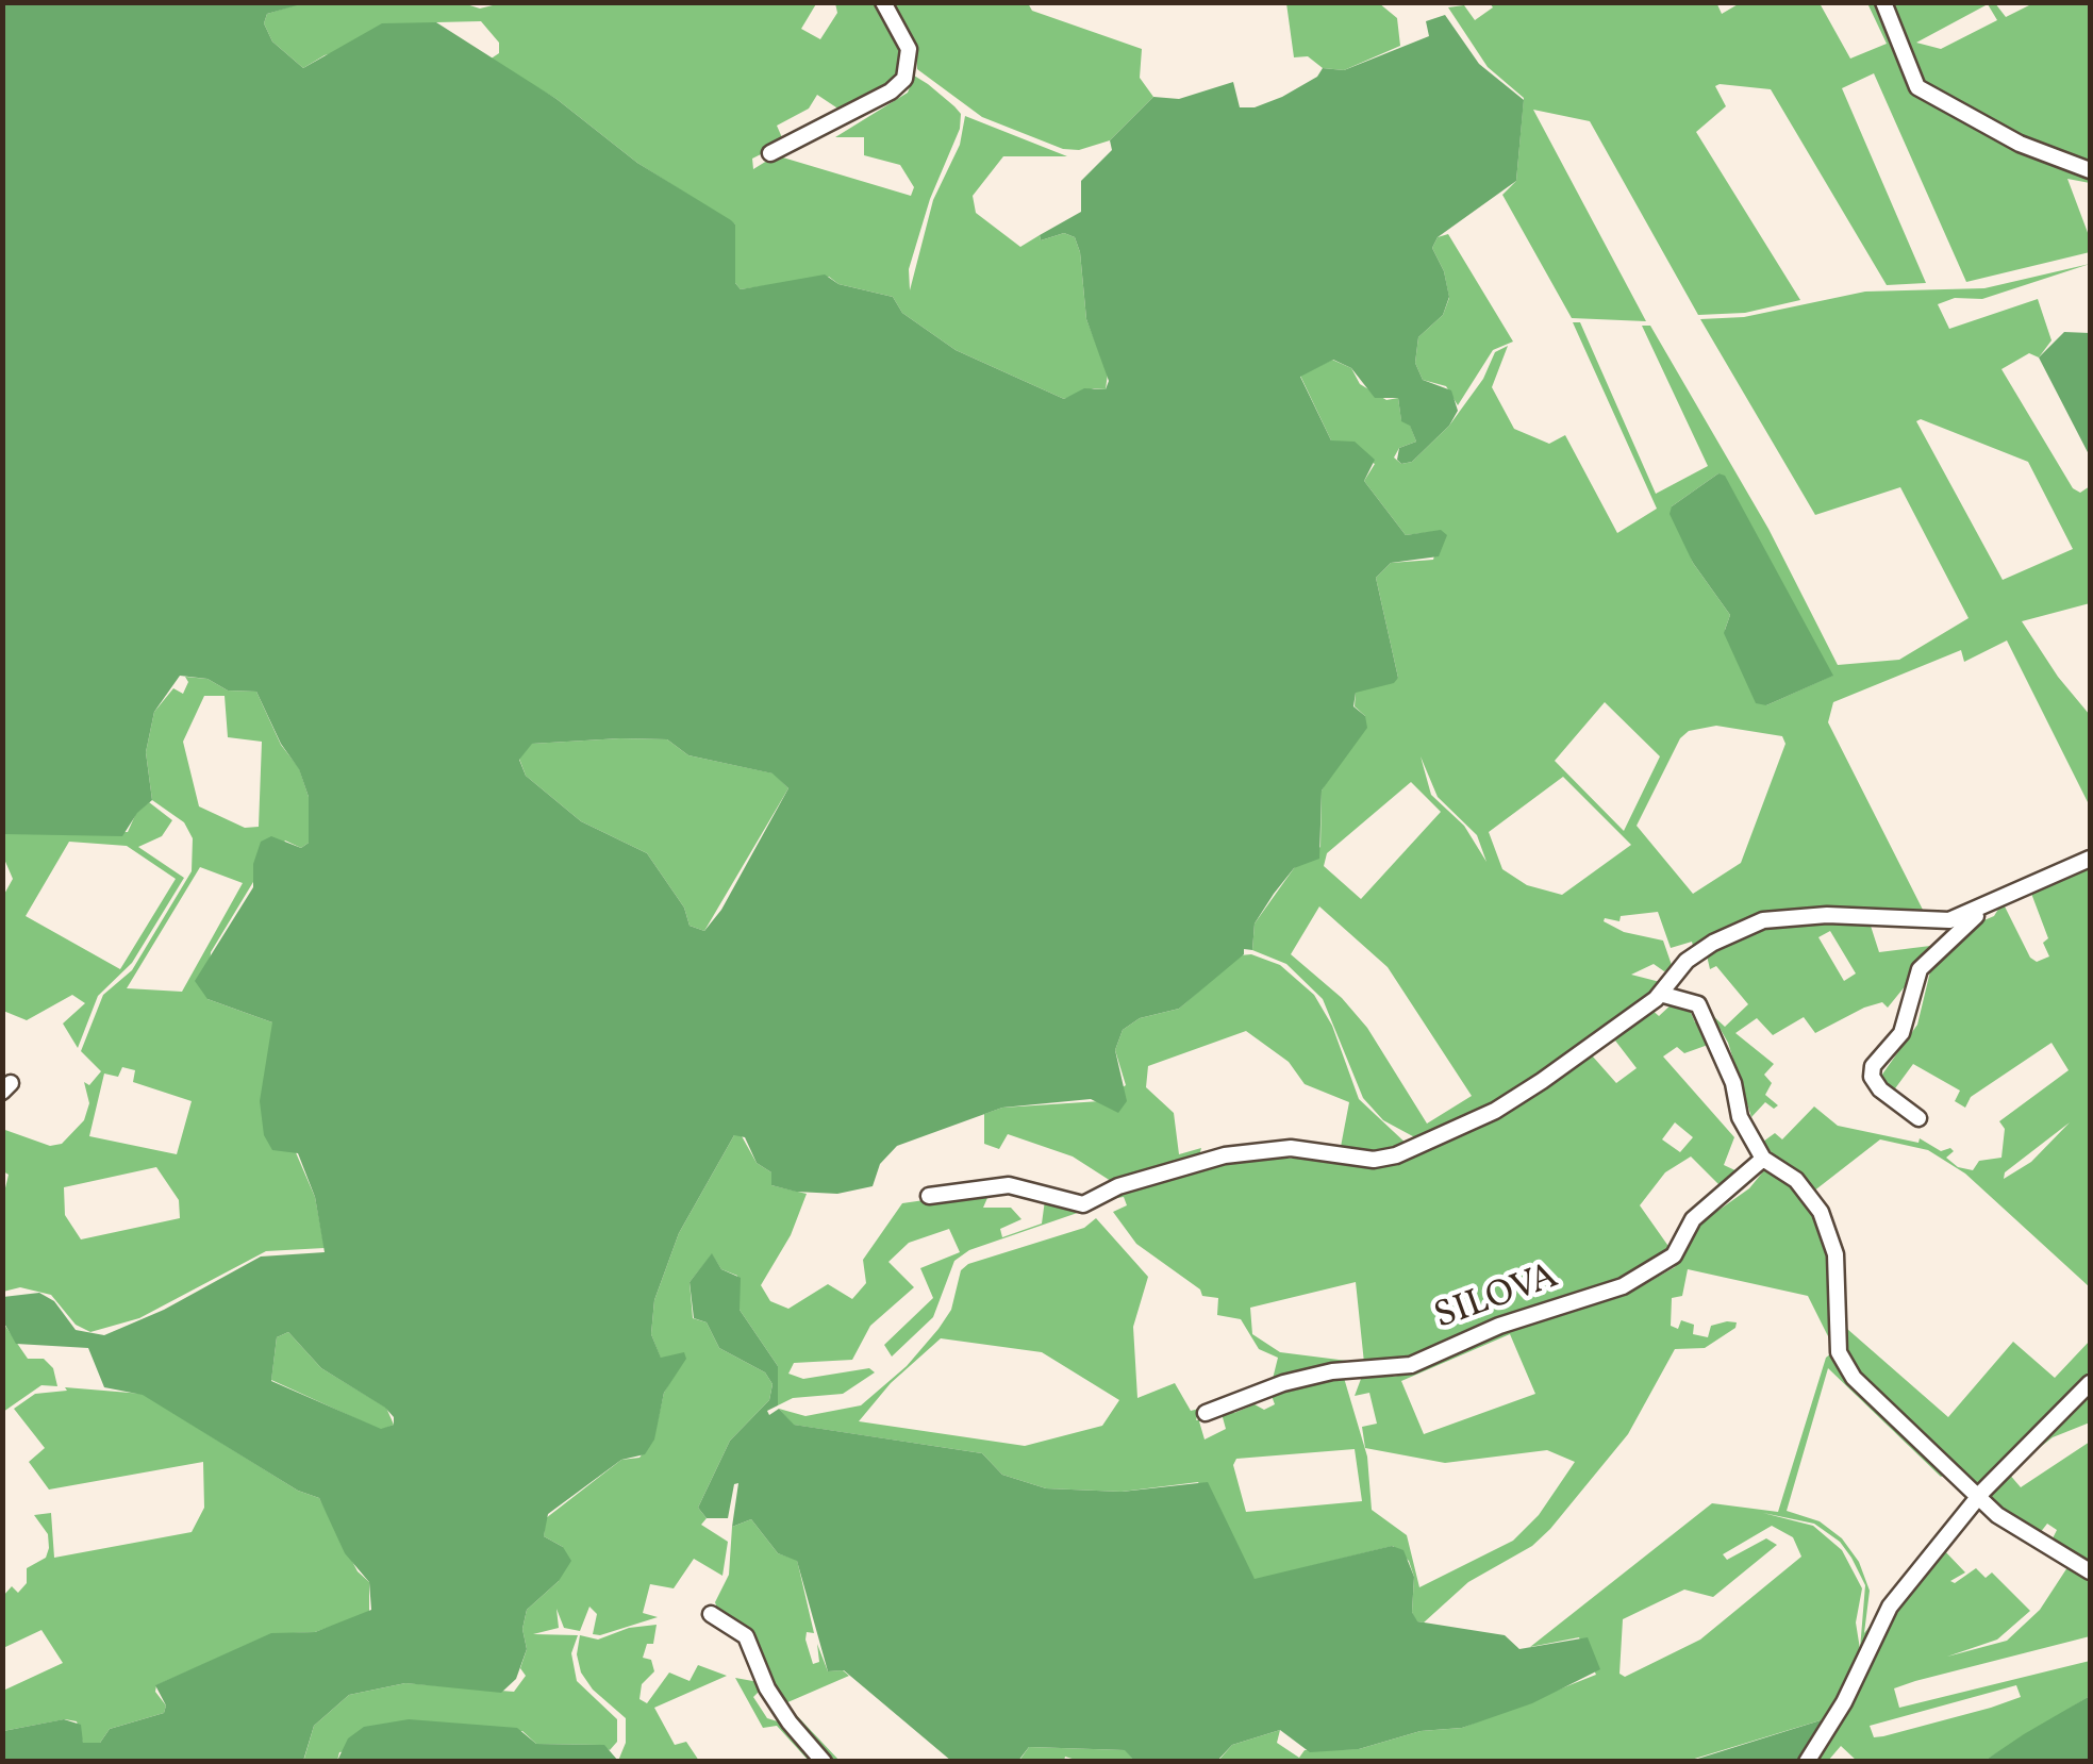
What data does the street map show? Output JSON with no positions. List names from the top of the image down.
{
  "streets": {
    "street": ["SILOVA"]
  }
}
